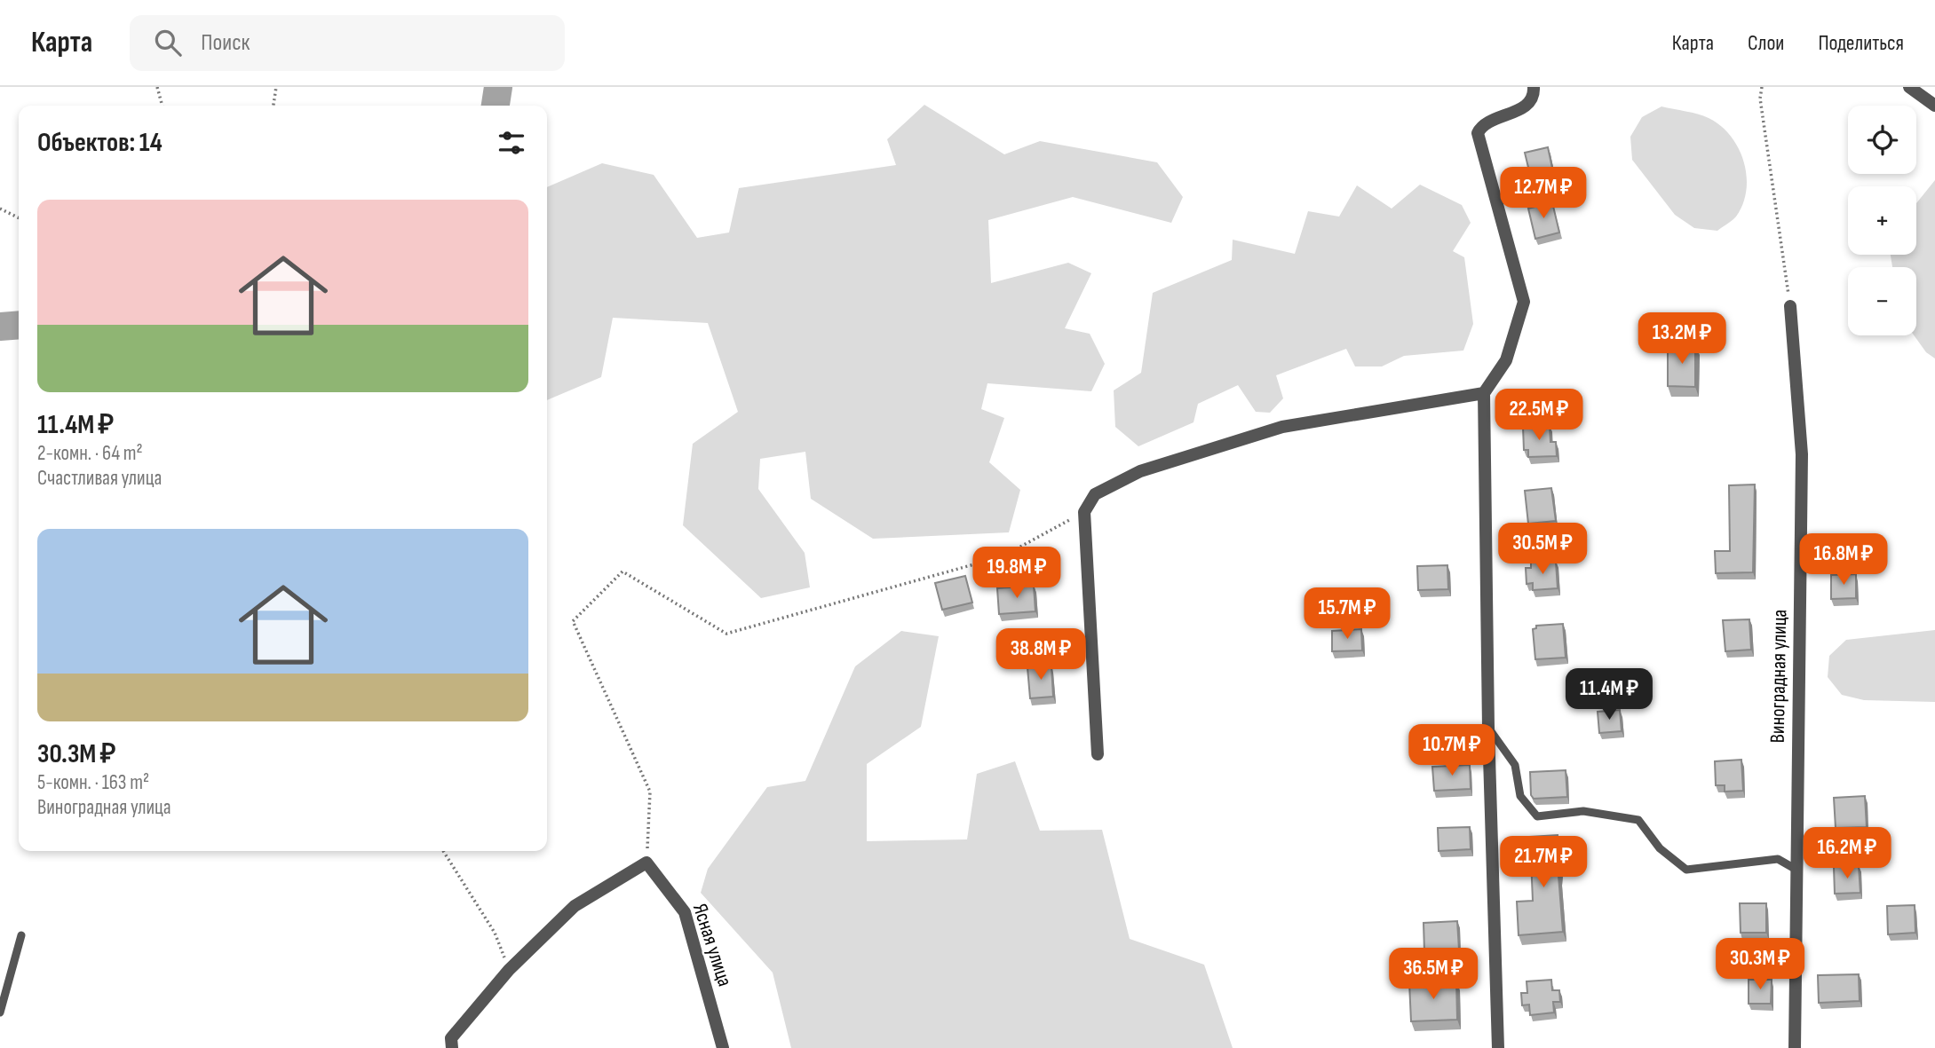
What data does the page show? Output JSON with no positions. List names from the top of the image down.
{
  "streets": {
    "street": ["Виноградная улица", "Ясная улица"]
  },
  "page": {
    "header": "Карта",
    "search": "Поиск",
    "nav": ["Карта", "Слои", "Поделиться"],
    "map_buttons": ["+", "−"],
    "heading": "Объектов: 14",
    "price": [
      "12.7M ₽",
      "13.2M ₽",
      "22.5M ₽",
      "30.5M ₽",
      "16.8M ₽",
      "19.8M ₽",
      "15.7M ₽",
      "38.8M ₽",
      "11.4M ₽",
      "10.7M ₽",
      "16.2M ₽",
      "21.7M ₽",
      "30.3M ₽",
      "36.5M ₽"
    ],
    "list": [
      {
        "name": "11.4M ₽",
        "note": "2-комн. · 64 m² · Счастливая улица"
      },
      {
        "name": "30.3M ₽",
        "note": "5-комн. · 163 m² · Виноградная улица"
      }
    ]
  }
}
